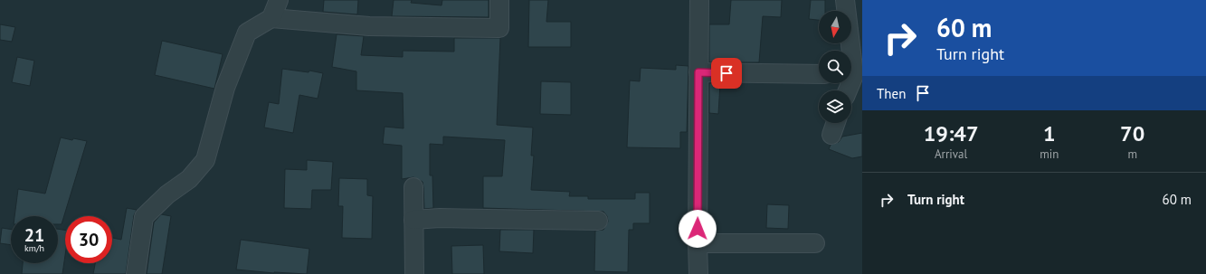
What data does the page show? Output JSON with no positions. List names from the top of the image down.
{
  "north": "bottom",
  "page": {
    "turn": ["60 m", "Turn right"],
    "then": "Then",
    "eta": [
      "19:47",
      "Arrival",
      "1",
      "min",
      "70",
      "m"
    ],
    "list": [
      {
        "name": "Turn right",
        "value": "60 m"
      }
    ],
    "speed": "21 km/h",
    "limit": "30"
  }
}
